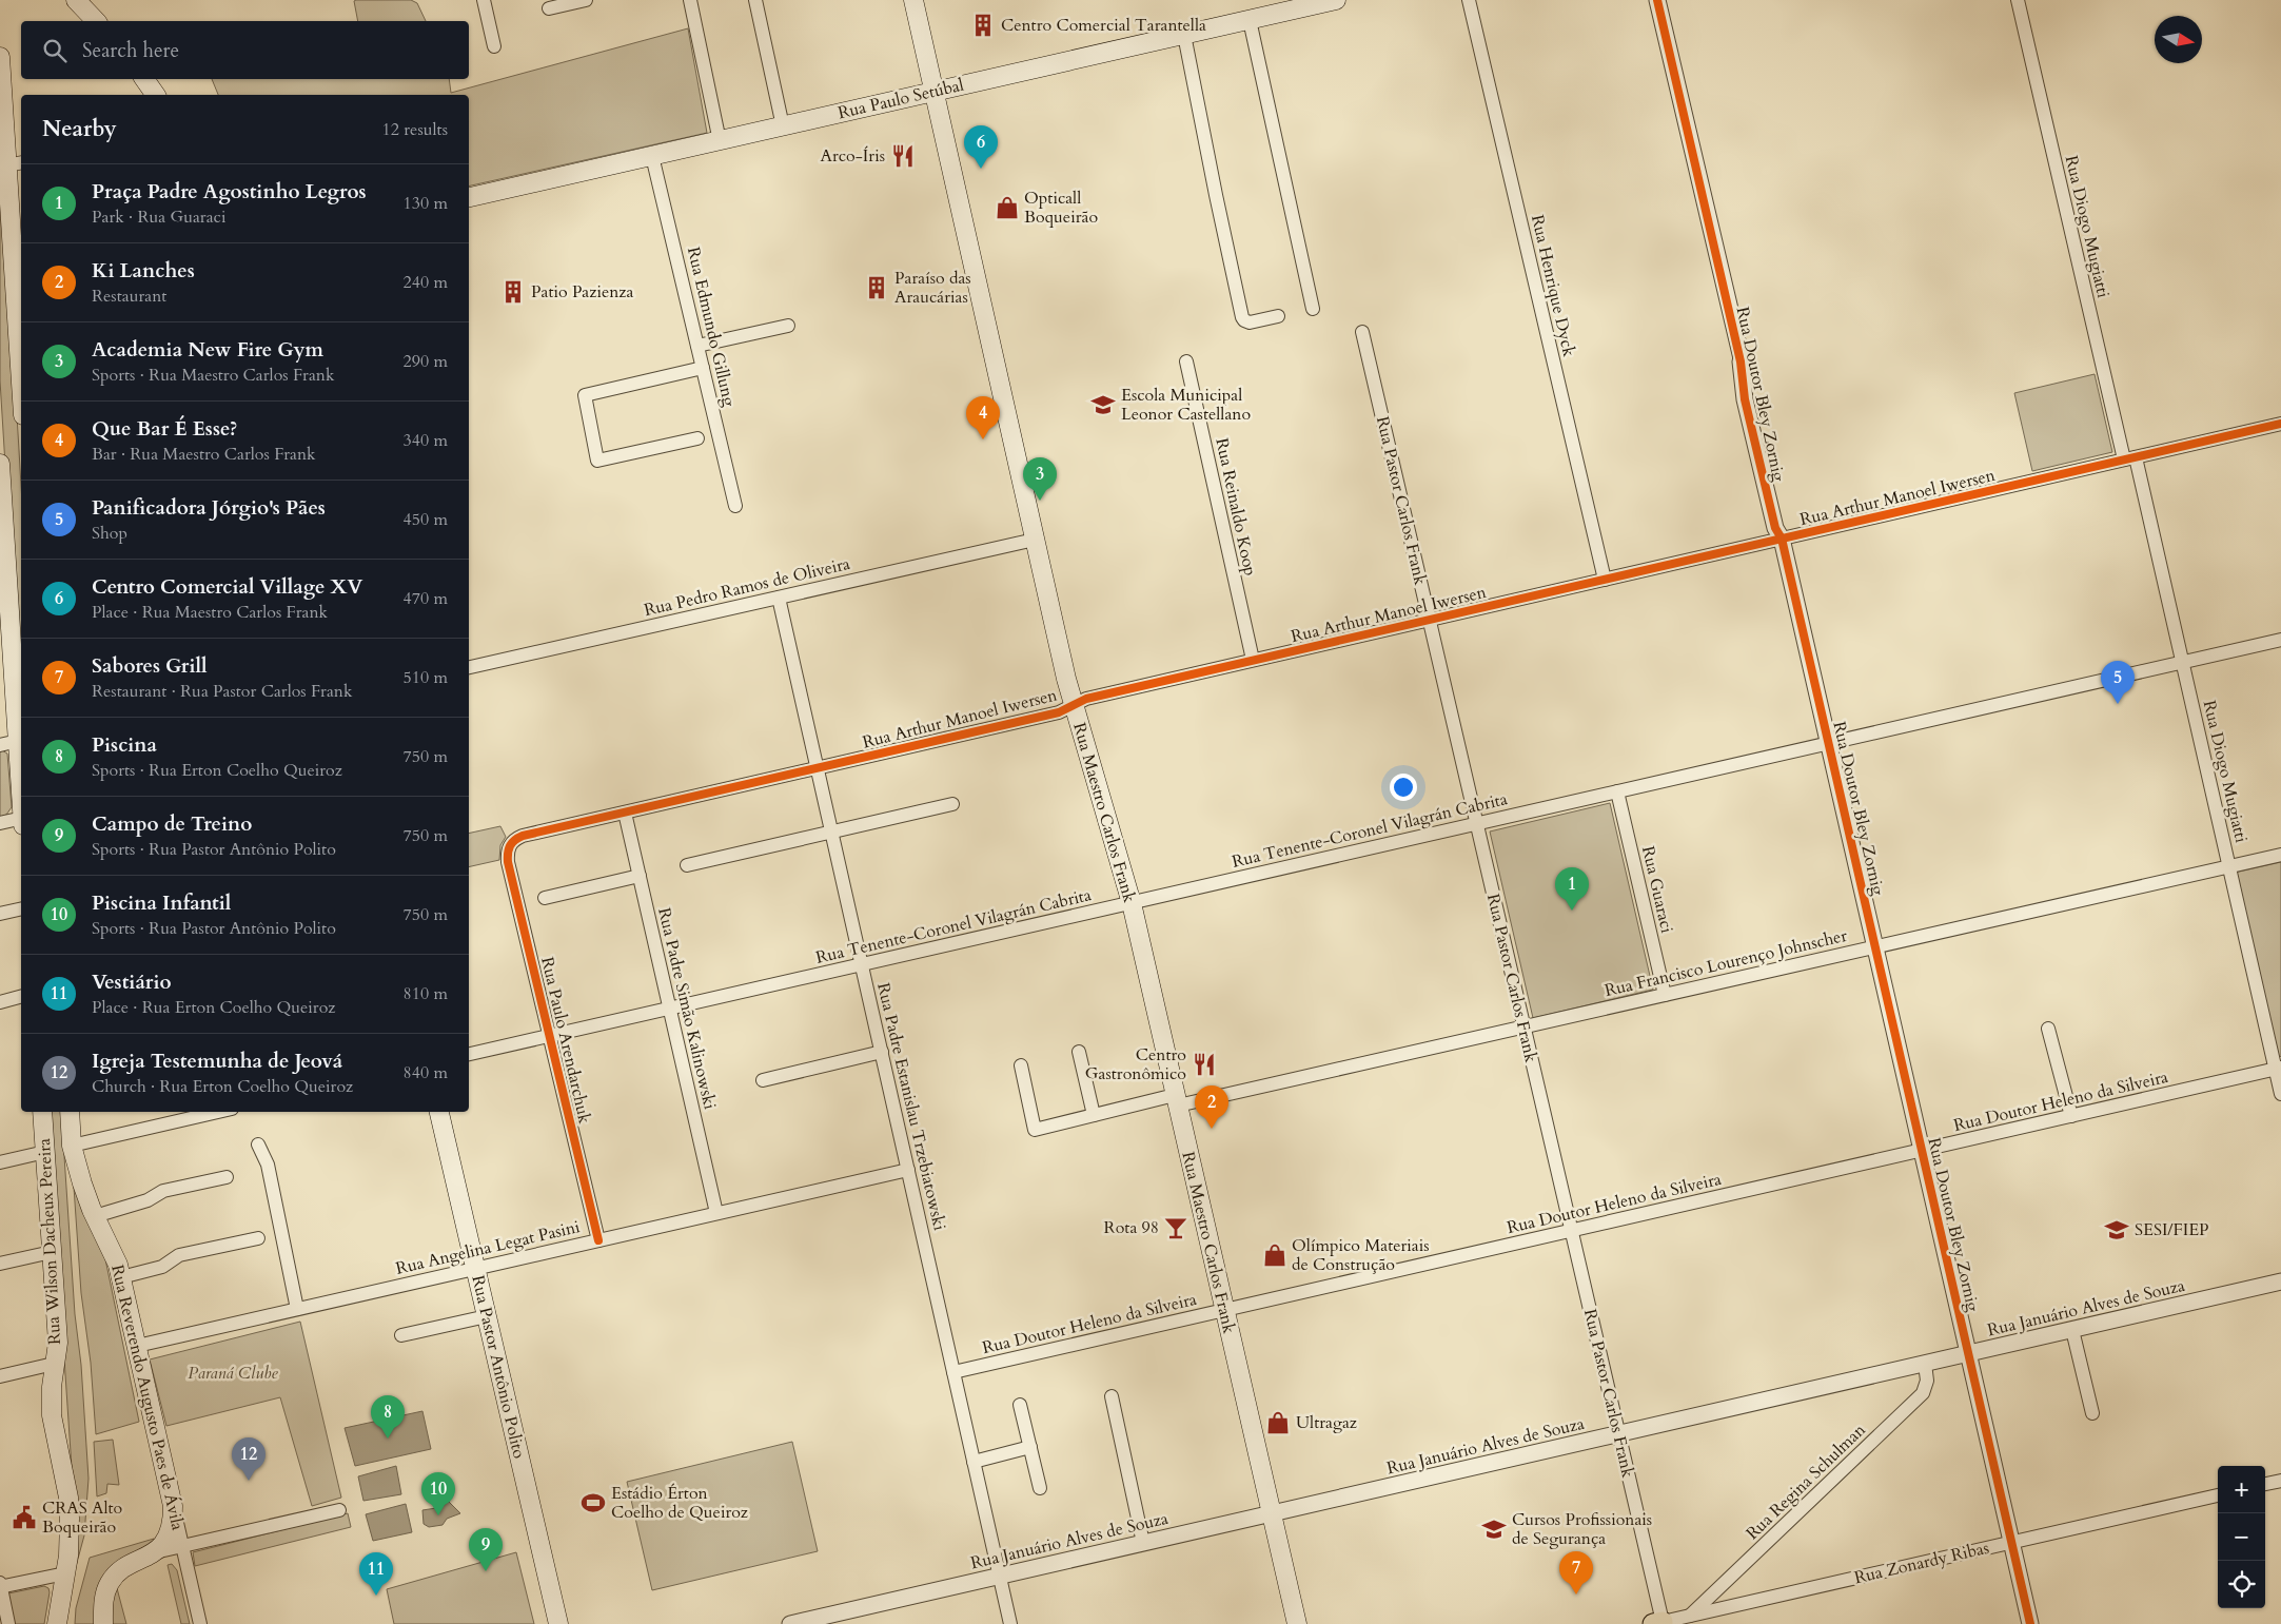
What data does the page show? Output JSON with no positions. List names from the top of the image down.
{
  "streets": {
    "main road": [
      "Rua Paulo Setúbal",
      "Rua Maestro Carlos Frank",
      "Rua Wilson Dacheux Pereira",
      "Rua Pastor Antônio Polito",
      "Rua Reverendo Augusto Paes de Ávila"
    ],
    "street": [
      "Rua Diogo Mugiatti",
      "Rua Henrique Dyck",
      "Rua Edmundo Gillung",
      "Rua Doutor Bley Zornig",
      "Rua Arthur Manoel Iwersen",
      "Rua Pastor Carlos Frank",
      "Rua Reinaldo Koop",
      "Rua Pedro Ramos de Oliveira",
      "Rua Tenente-Coronel Vilagrán Cabrita",
      "Rua Guaraci",
      "Rua Francisco Lourenço Johnscher",
      "Rua Padre Simão Kalinowski",
      "Rua Paulo Arendarchuk",
      "Rua Doutor Heleno da Silveira",
      "Rua Padre Estanislau Trzebiatowski",
      "Rua Angelina Legat Pasini",
      "Rua Januário Alves de Souza",
      "Rua Regina Schulman",
      "Rua Zonardy Ribas"
    ]
  },
  "crossings": [
    ["Rua Paulo Setúbal", "Rua Edmundo Gillung"],
    ["Rua Paulo Setúbal", "Rua Maestro Carlos Frank"],
    ["Rua Diogo Mugiatti", "Rua Arthur Manoel Iwersen"],
    ["Rua Diogo Mugiatti", "Rua Tenente-Coronel Vilagrán Cabrita"],
    ["Rua Diogo Mugiatti", "Rua Francisco Lourenço Johnscher"],
    ["Rua Diogo Mugiatti", "Rua Doutor Heleno da Silveira"],
    ["Rua Henrique Dyck", "Rua Arthur Manoel Iwersen"],
    ["Rua Doutor Bley Zornig", "Rua Arthur Manoel Iwersen"],
    ["Rua Doutor Bley Zornig", "Rua Tenente-Coronel Vilagrán Cabrita"],
    ["Rua Doutor Bley Zornig", "Rua Francisco Lourenço Johnscher"],
    ["Rua Doutor Bley Zornig", "Rua Doutor Heleno da Silveira"],
    ["Rua Doutor Bley Zornig", "Rua Januário Alves de Souza"],
    ["Rua Doutor Bley Zornig", "Rua Zonardy Ribas"],
    ["Rua Arthur Manoel Iwersen", "Rua Pastor Carlos Frank"],
    ["Rua Arthur Manoel Iwersen", "Rua Reinaldo Koop"],
    ["Rua Arthur Manoel Iwersen", "Rua Maestro Carlos Frank"],
    ["Rua Arthur Manoel Iwersen", "Rua Padre Simão Kalinowski"],
    ["Rua Arthur Manoel Iwersen", "Rua Paulo Arendarchuk"],
    ["Rua Arthur Manoel Iwersen", "Rua Padre Estanislau Trzebiatowski"],
    ["Rua Pastor Carlos Frank", "Rua Tenente-Coronel Vilagrán Cabrita"],
    ["Rua Pastor Carlos Frank", "Rua Francisco Lourenço Johnscher"],
    ["Rua Pastor Carlos Frank", "Rua Doutor Heleno da Silveira"],
    ["Rua Pastor Carlos Frank", "Rua Januário Alves de Souza"],
    ["Rua Pastor Carlos Frank", "Rua Zonardy Ribas"],
    ["Rua Pedro Ramos de Oliveira", "Rua Maestro Carlos Frank"],
    ["Rua Pedro Ramos de Oliveira", "Rua Padre Estanislau Trzebiatowski"],
    ["Rua Maestro Carlos Frank", "Rua Tenente-Coronel Vilagrán Cabrita"],
    ["Rua Maestro Carlos Frank", "Rua Francisco Lourenço Johnscher"],
    ["Rua Maestro Carlos Frank", "Rua Doutor Heleno da Silveira"],
    ["Rua Maestro Carlos Frank", "Rua Januário Alves de Souza"],
    ["Rua Tenente-Coronel Vilagrán Cabrita", "Rua Guaraci"],
    ["Rua Tenente-Coronel Vilagrán Cabrita", "Rua Padre Simão Kalinowski"],
    ["Rua Tenente-Coronel Vilagrán Cabrita", "Rua Paulo Arendarchuk"],
    ["Rua Tenente-Coronel Vilagrán Cabrita", "Rua Padre Estanislau Trzebiatowski"],
    ["Rua Guaraci", "Rua Francisco Lourenço Johnscher"],
    ["Rua Padre Simão Kalinowski", "Rua Angelina Legat Pasini"],
    ["Rua Paulo Arendarchuk", "Rua Angelina Legat Pasini"],
    ["Rua Doutor Heleno da Silveira", "Rua Padre Estanislau Trzebiatowski"],
    ["Rua Padre Estanislau Trzebiatowski", "Rua Angelina Legat Pasini"],
    ["Rua Padre Estanislau Trzebiatowski", "Rua Januário Alves de Souza"],
    ["Rua Wilson Dacheux Pereira", "Rua Reverendo Augusto Paes de Ávila"],
    ["Rua Angelina Legat Pasini", "Rua Pastor Antônio Polito"],
    ["Rua Angelina Legat Pasini", "Rua Reverendo Augusto Paes de Ávila"],
    ["Rua Januário Alves de Souza", "Rua Regina Schulman"],
    ["Rua Regina Schulman", "Rua Zonardy Ribas"]
  ],
  "parks": ["Paraná Clube"],
  "places": {
    "building": ["Centro Comercial Tarantella", "Paraíso das Araucárias", "Patio Pazienza"],
    "restaurant": ["Arco-Íris", "Centro Gastronômico"],
    "shop": ["Opticall Boqueirão", "Olímpico Materiais de Construção", "Ultragaz"],
    "school or university": ["Escola Municipal Leonor Castellano", "SESI/FIEP", "Cursos Profissionais de Segurança"],
    "bar": ["Rota 98"],
    "sports": ["Estádio Érton Coelho de Queiroz"],
    "public building": ["CRAS Alto Boqueirão"]
  },
  "north": "right",
  "page": {
    "search": "Search here",
    "heading": ["Nearby", "12 results"],
    "pins": [
      "6",
      "4",
      "3",
      "5",
      "1",
      "2",
      "8",
      "12",
      "10",
      "9",
      "7",
      "11"
    ],
    "list": [
      {
        "mark": "1",
        "name": "Praça Padre Agostinho Legros",
        "note": "Park · Rua Guaraci",
        "value": "130 m"
      },
      {
        "mark": "2",
        "name": "Ki Lanches",
        "note": "Restaurant",
        "value": "240 m"
      },
      {
        "mark": "3",
        "name": "Academia New Fire Gym",
        "note": "Sports · Rua Maestro Carlos Frank",
        "value": "290 m"
      },
      {
        "mark": "4",
        "name": "Que Bar É Esse?",
        "note": "Bar · Rua Maestro Carlos Frank",
        "value": "340 m"
      },
      {
        "mark": "5",
        "name": "Panificadora Jórgio's Pães",
        "note": "Shop",
        "value": "450 m"
      },
      {
        "mark": "6",
        "name": "Centro Comercial Village XV",
        "note": "Place · Rua Maestro Carlos Frank",
        "value": "470 m"
      },
      {
        "mark": "7",
        "name": "Sabores Grill",
        "note": "Restaurant · Rua Pastor Carlos Frank",
        "value": "510 m"
      },
      {
        "mark": "8",
        "name": "Piscina",
        "note": "Sports · Rua Erton Coelho Queiroz",
        "value": "750 m"
      },
      {
        "mark": "9",
        "name": "Campo de Treino",
        "note": "Sports · Rua Pastor Antônio Polito",
        "value": "750 m"
      },
      {
        "mark": "10",
        "name": "Piscina Infantil",
        "note": "Sports · Rua Pastor Antônio Polito",
        "value": "750 m"
      },
      {
        "mark": "11",
        "name": "Vestiário",
        "note": "Place · Rua Erton Coelho Queiroz",
        "value": "810 m"
      },
      {
        "mark": "12",
        "name": "Igreja Testemunha de Jeová",
        "note": "Church · Rua Erton Coelho Queiroz",
        "value": "840 m"
      }
    ],
    "map_buttons": ["+", "−"]
  }
}
